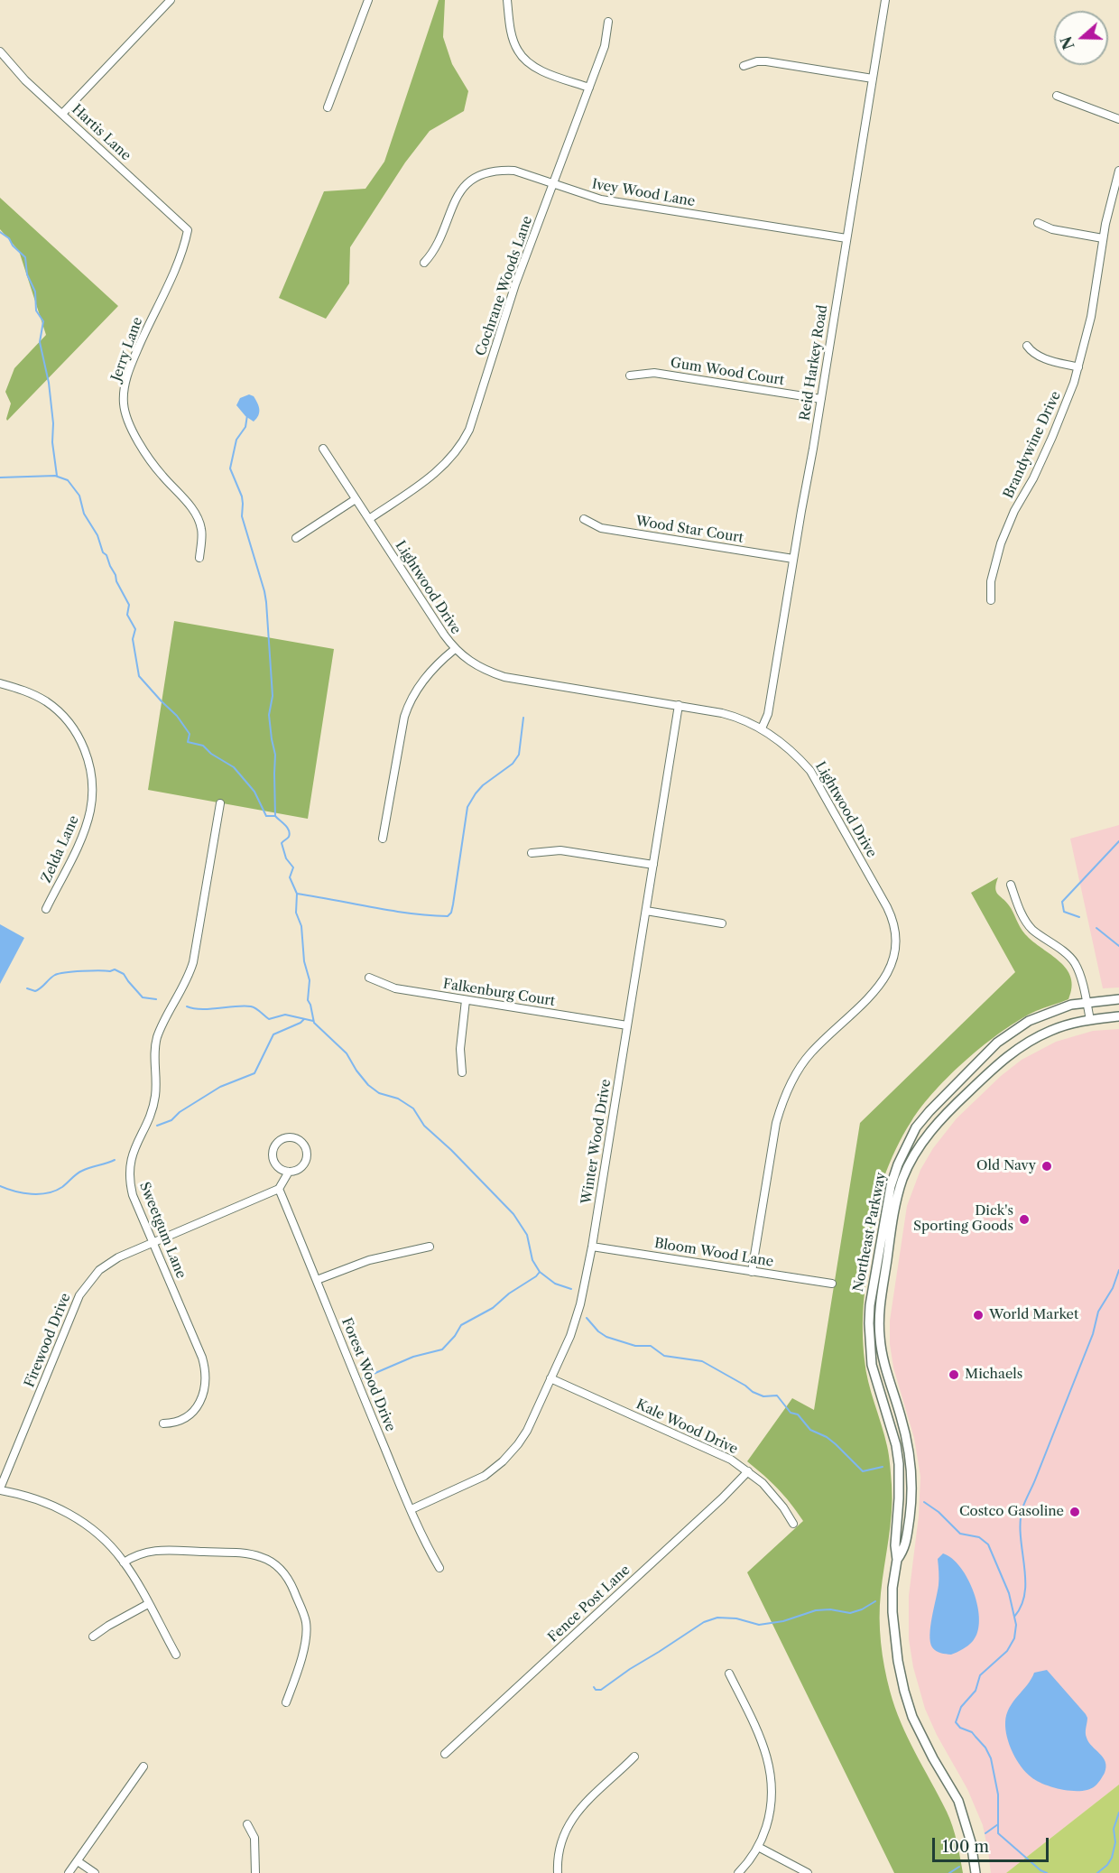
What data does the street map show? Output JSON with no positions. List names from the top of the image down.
{
  "streets": {
    "street": [
      "Hartis Lane",
      "Ivey Wood Lane",
      "Cochrane Woods Lane",
      "Jerry Lane",
      "Reid Harkey Road",
      "Gum Wood Court",
      "Brandywine Drive",
      "Wood Star Court",
      "Lightwood Drive",
      "Zelda Lane",
      "Falkenburg Court",
      "Winter Wood Drive",
      "Sweetgum Lane",
      "Northeast Parkway",
      "Bloom Wood Lane",
      "Firewood Drive",
      "Forest Wood Drive",
      "Kale Wood Drive",
      "Fence Post Lane"
    ]
  },
  "crossings": [
    ["Hartis Lane", "Jerry Lane"],
    ["Ivey Wood Lane", "Cochrane Woods Lane"],
    ["Ivey Wood Lane", "Reid Harkey Road"],
    ["Cochrane Woods Lane", "Lightwood Drive"],
    ["Reid Harkey Road", "Gum Wood Court"],
    ["Reid Harkey Road", "Wood Star Court"],
    ["Reid Harkey Road", "Lightwood Drive"],
    ["Lightwood Drive", "Winter Wood Drive"],
    ["Lightwood Drive", "Bloom Wood Lane"],
    ["Falkenburg Court", "Winter Wood Drive"],
    ["Winter Wood Drive", "Bloom Wood Lane"],
    ["Winter Wood Drive", "Forest Wood Drive"],
    ["Winter Wood Drive", "Kale Wood Drive"],
    ["Sweetgum Lane", "Firewood Drive"],
    ["Firewood Drive", "Forest Wood Drive"],
    ["Kale Wood Drive", "Fence Post Lane"]
  ],
  "places": [
    "Old Navy",
    "Dick's Sporting Goods",
    "World Market",
    "Michaels",
    "Costco Gasoline"
  ],
  "scale_bar": "100 m",
  "north": "left"
}
